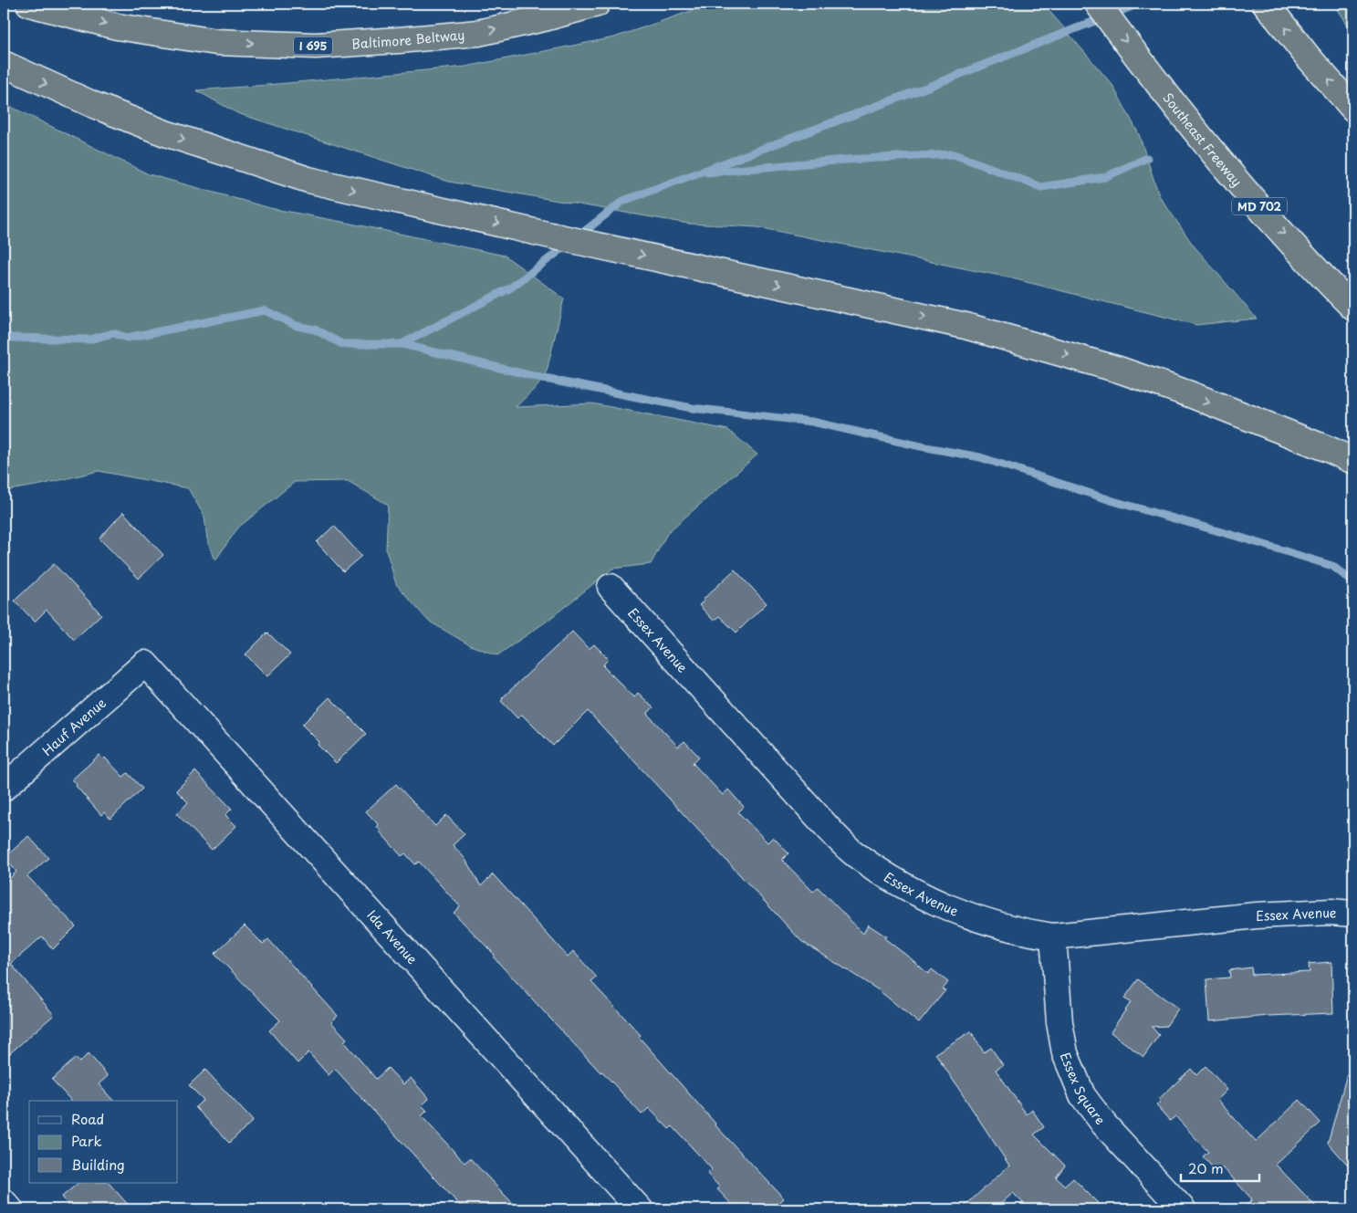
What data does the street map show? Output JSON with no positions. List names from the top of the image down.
{
  "streets": {
    "highway": [
      "Baltimore Beltway",
      "I 695",
      "Southeast Freeway",
      "MD 702"
    ],
    "street": [
      "Essex Avenue",
      "Hauf Avenue",
      "Ida Avenue",
      "Essex Square"
    ]
  },
  "crossings": [
    ["Essex Avenue", "Essex Square"],
    ["Hauf Avenue", "Ida Avenue"]
  ],
  "legend": ["Road", "Park", "Building"],
  "scale_bar": "20 m"
}
